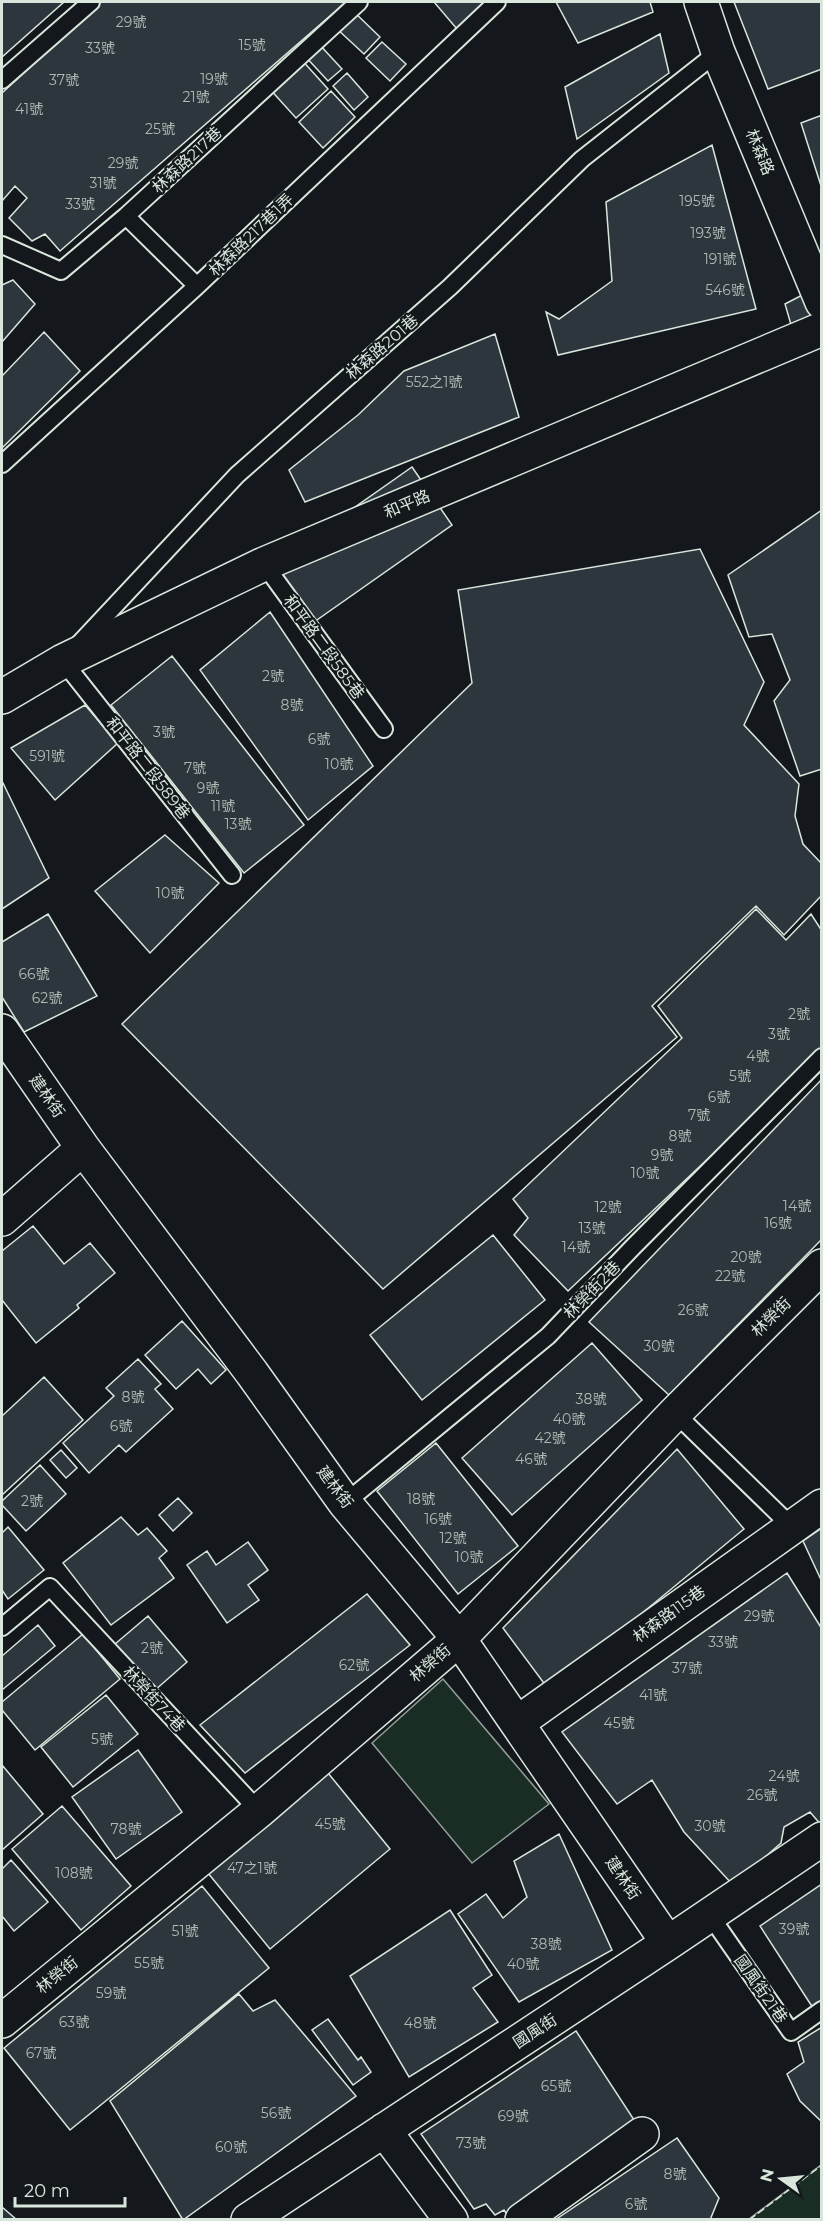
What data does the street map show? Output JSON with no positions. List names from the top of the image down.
{
  "streets": {
    "street": [
      "林森路",
      "和平路",
      "建林街",
      "林榮街",
      "林森路115巷",
      "國風街"
    ],
    "lane": [
      "林森路217巷",
      "林森路217巷1弄",
      "林森路201巷",
      "和平路二段585巷",
      "和平路二段589巷",
      "林榮街2巷",
      "林榮街74巷",
      "國風街21巷"
    ]
  },
  "crossings": [
    ["林森路", "林森路201巷"],
    ["林森路201巷", "和平路"],
    ["林森路201巷", "和平路二段589巷"],
    ["和平路", "和平路二段585巷"],
    ["和平路", "和平路二段589巷"],
    ["建林街", "林榮街2巷"],
    ["建林街", "林榮街"],
    ["建林街", "林森路115巷"],
    ["建林街", "國風街"],
    ["林榮街", "林榮街74巷"],
    ["國風街21巷", "國風街"]
  ],
  "house_numbers": [
    "29號",
    "15號",
    "33號",
    "19號",
    "37號",
    "21號",
    "41號",
    "25號",
    "29號",
    "31號",
    "195號",
    "33號",
    "193號",
    "191號",
    "546號",
    "552之1號",
    "2號",
    "8號",
    "3號",
    "6號",
    "591號",
    "10號",
    "7號",
    "9號",
    "11號",
    "13號",
    "10號",
    "66號",
    "62號",
    "2號",
    "3號",
    "4號",
    "5號",
    "6號",
    "7號",
    "8號",
    "9號",
    "10號",
    "14號",
    "12號",
    "16號",
    "13號",
    "14號",
    "20號",
    "22號",
    "26號",
    "30號",
    "8號",
    "38號",
    "40號",
    "6號",
    "42號",
    "46號",
    "18號",
    "2號",
    "16號",
    "12號",
    "10號",
    "29號",
    "33號",
    "2號",
    "62號",
    "37號",
    "41號",
    "45號",
    "5號",
    "24號",
    "26號",
    "45號",
    "30號",
    "78號",
    "47之1號",
    "108號",
    "39號",
    "51號",
    "38號",
    "55號",
    "40號",
    "59號",
    "63號",
    "48號",
    "67號",
    "65號",
    "56號",
    "69號",
    "73號",
    "60號",
    "8號",
    "6號"
  ],
  "scale_bar": "20 m",
  "north": "left"
}
